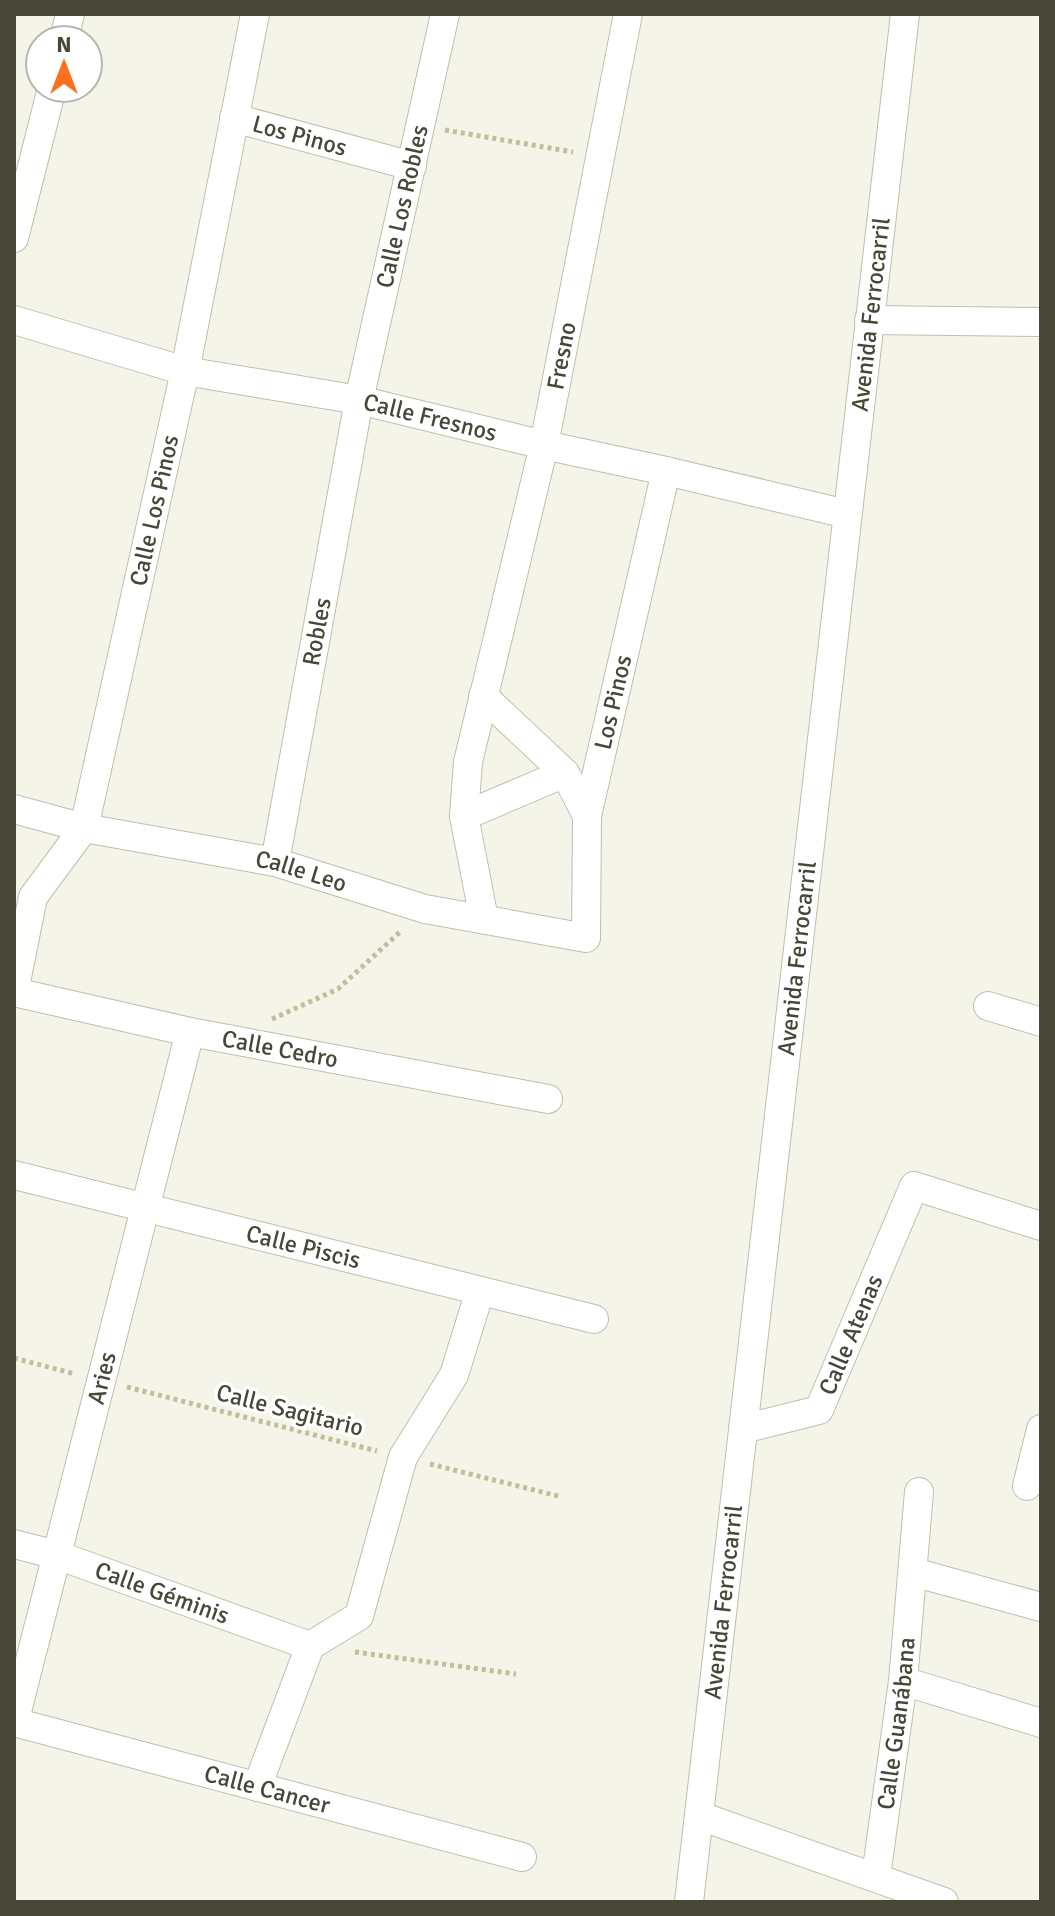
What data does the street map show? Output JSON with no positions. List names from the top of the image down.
{
  "streets": {
    "street": [
      "Los Pinos",
      "Calle Los Robles",
      "Avenida Ferrocarril",
      "Fresno",
      "Calle Fresnos",
      "Calle Los Pinos",
      "Robles",
      "Calle Leo",
      "Calle Cedro",
      "Calle Piscis",
      "Calle Atenas",
      "Aries",
      "Calle Géminis",
      "Calle Guanábana",
      "Calle Cancer"
    ],
    "path": ["Calle Sagitario"]
  },
  "crossings": [
    ["Los Pinos", "Calle Los Robles"],
    ["Los Pinos", "Calle Fresnos"],
    ["Los Pinos", "Calle Los Pinos"],
    ["Los Pinos", "Calle Leo"],
    ["Calle Los Robles", "Calle Fresnos"],
    ["Calle Los Robles", "Robles"],
    ["Avenida Ferrocarril", "Calle Fresnos"],
    ["Avenida Ferrocarril", "Calle Atenas"],
    ["Fresno", "Calle Fresnos"],
    ["Fresno", "Calle Leo"],
    ["Calle Fresnos", "Calle Los Pinos"],
    ["Calle Fresnos", "Robles"],
    ["Calle Los Pinos", "Calle Leo"],
    ["Calle Los Pinos", "Calle Cedro"],
    ["Robles", "Calle Leo"],
    ["Calle Cedro", "Aries"],
    ["Calle Piscis", "Aries"],
    ["Aries", "Calle Sagitario"],
    ["Aries", "Calle Géminis"],
    ["Aries", "Calle Cancer"]
  ],
  "north": "top"
}
